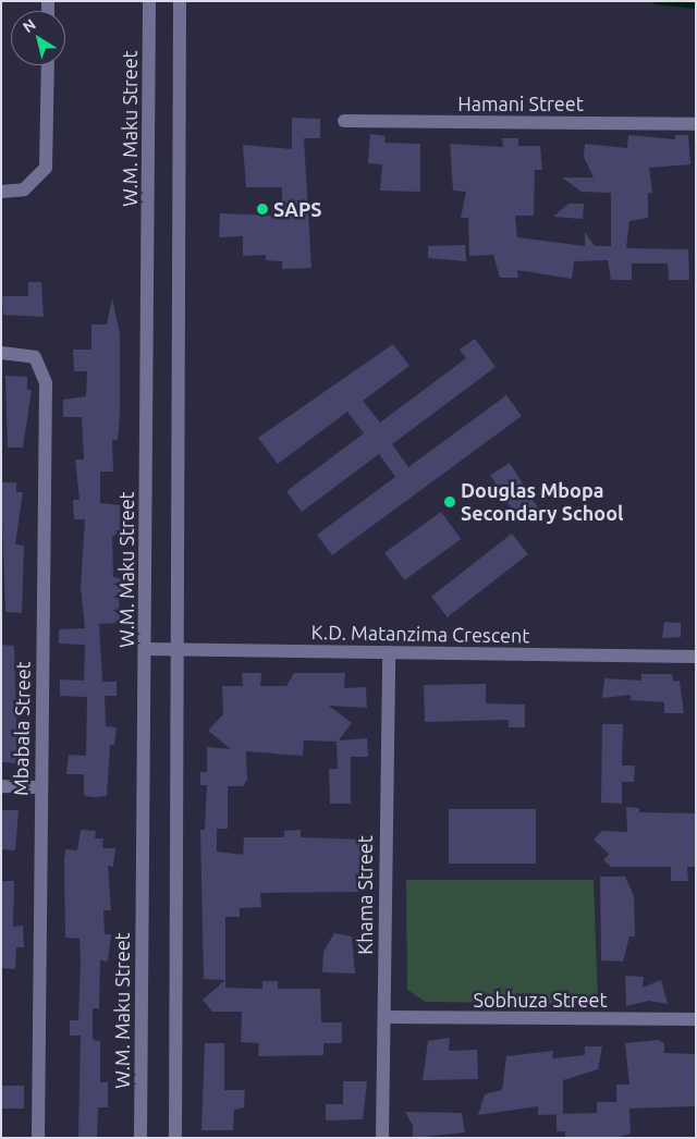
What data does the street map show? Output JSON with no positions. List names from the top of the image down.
{
  "streets": {
    "street": [
      "Hamani Street",
      "W.M. Maku Street",
      "K.D. Matanzima Crescent",
      "Mbabala Street",
      "Khama Street",
      "Sobhuza Street"
    ]
  },
  "crossings": [
    ["W.M. Maku Street", "K.D. Matanzima Crescent"],
    ["K.D. Matanzima Crescent", "Khama Street"],
    ["Khama Street", "Sobhuza Street"]
  ],
  "places": ["SAPS", "Douglas Mbopa Secondary School"],
  "north": "top left"
}
